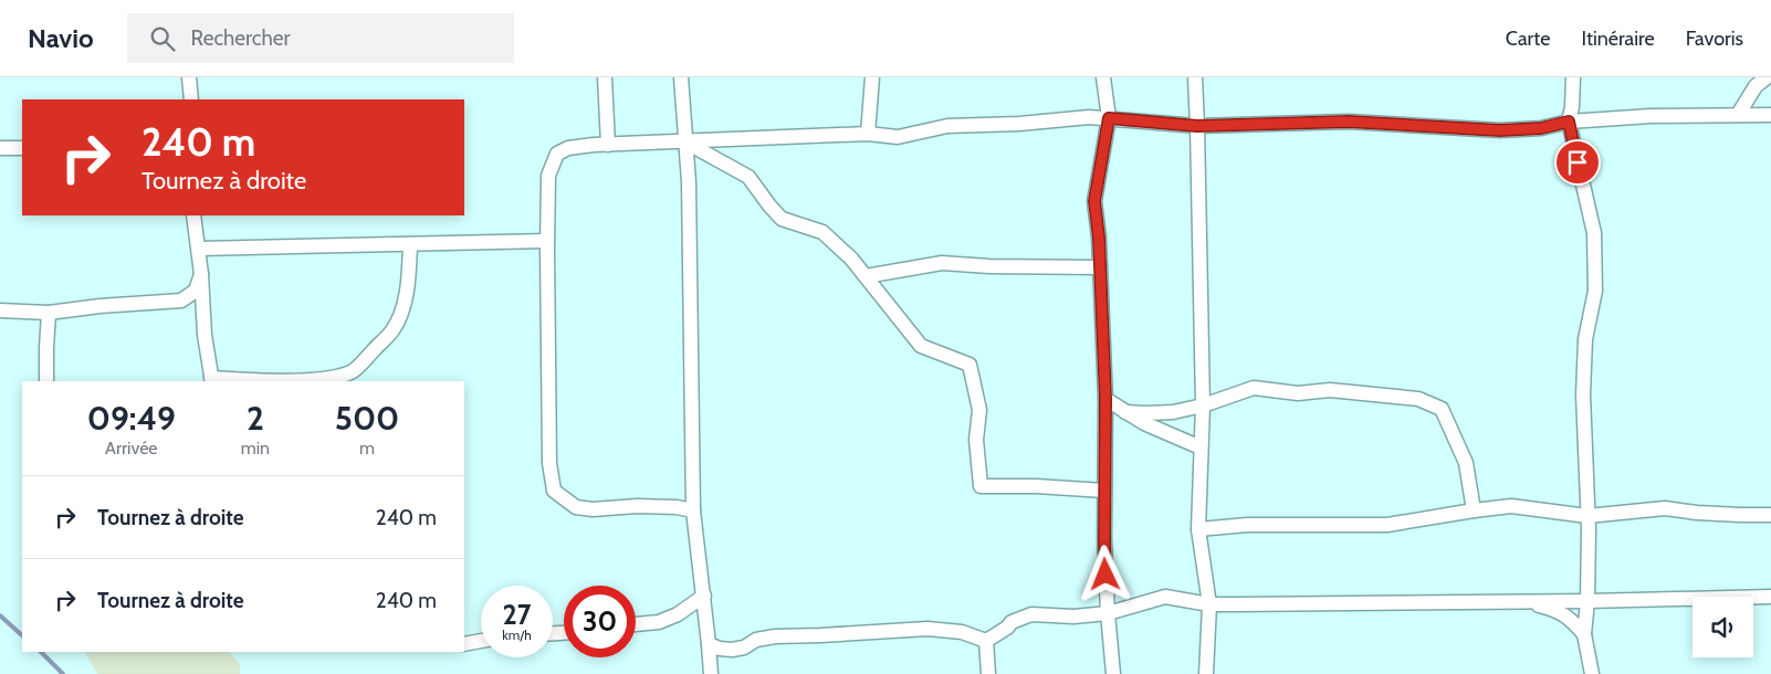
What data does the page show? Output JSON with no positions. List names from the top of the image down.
{
  "page": {
    "header": "Navio",
    "search": "Rechercher",
    "nav": ["Carte", "Itinéraire", "Favoris"],
    "turn": ["240 m", "Tournez à droite"],
    "eta": [
      "09:49",
      "Arrivée",
      "2",
      "min",
      "500",
      "m"
    ],
    "list": [
      {
        "name": "Tournez à droite",
        "value": "240 m"
      },
      {
        "name": "Tournez à droite",
        "value": "240 m"
      }
    ],
    "speed": "27 km/h",
    "limit": "30"
  }
}
